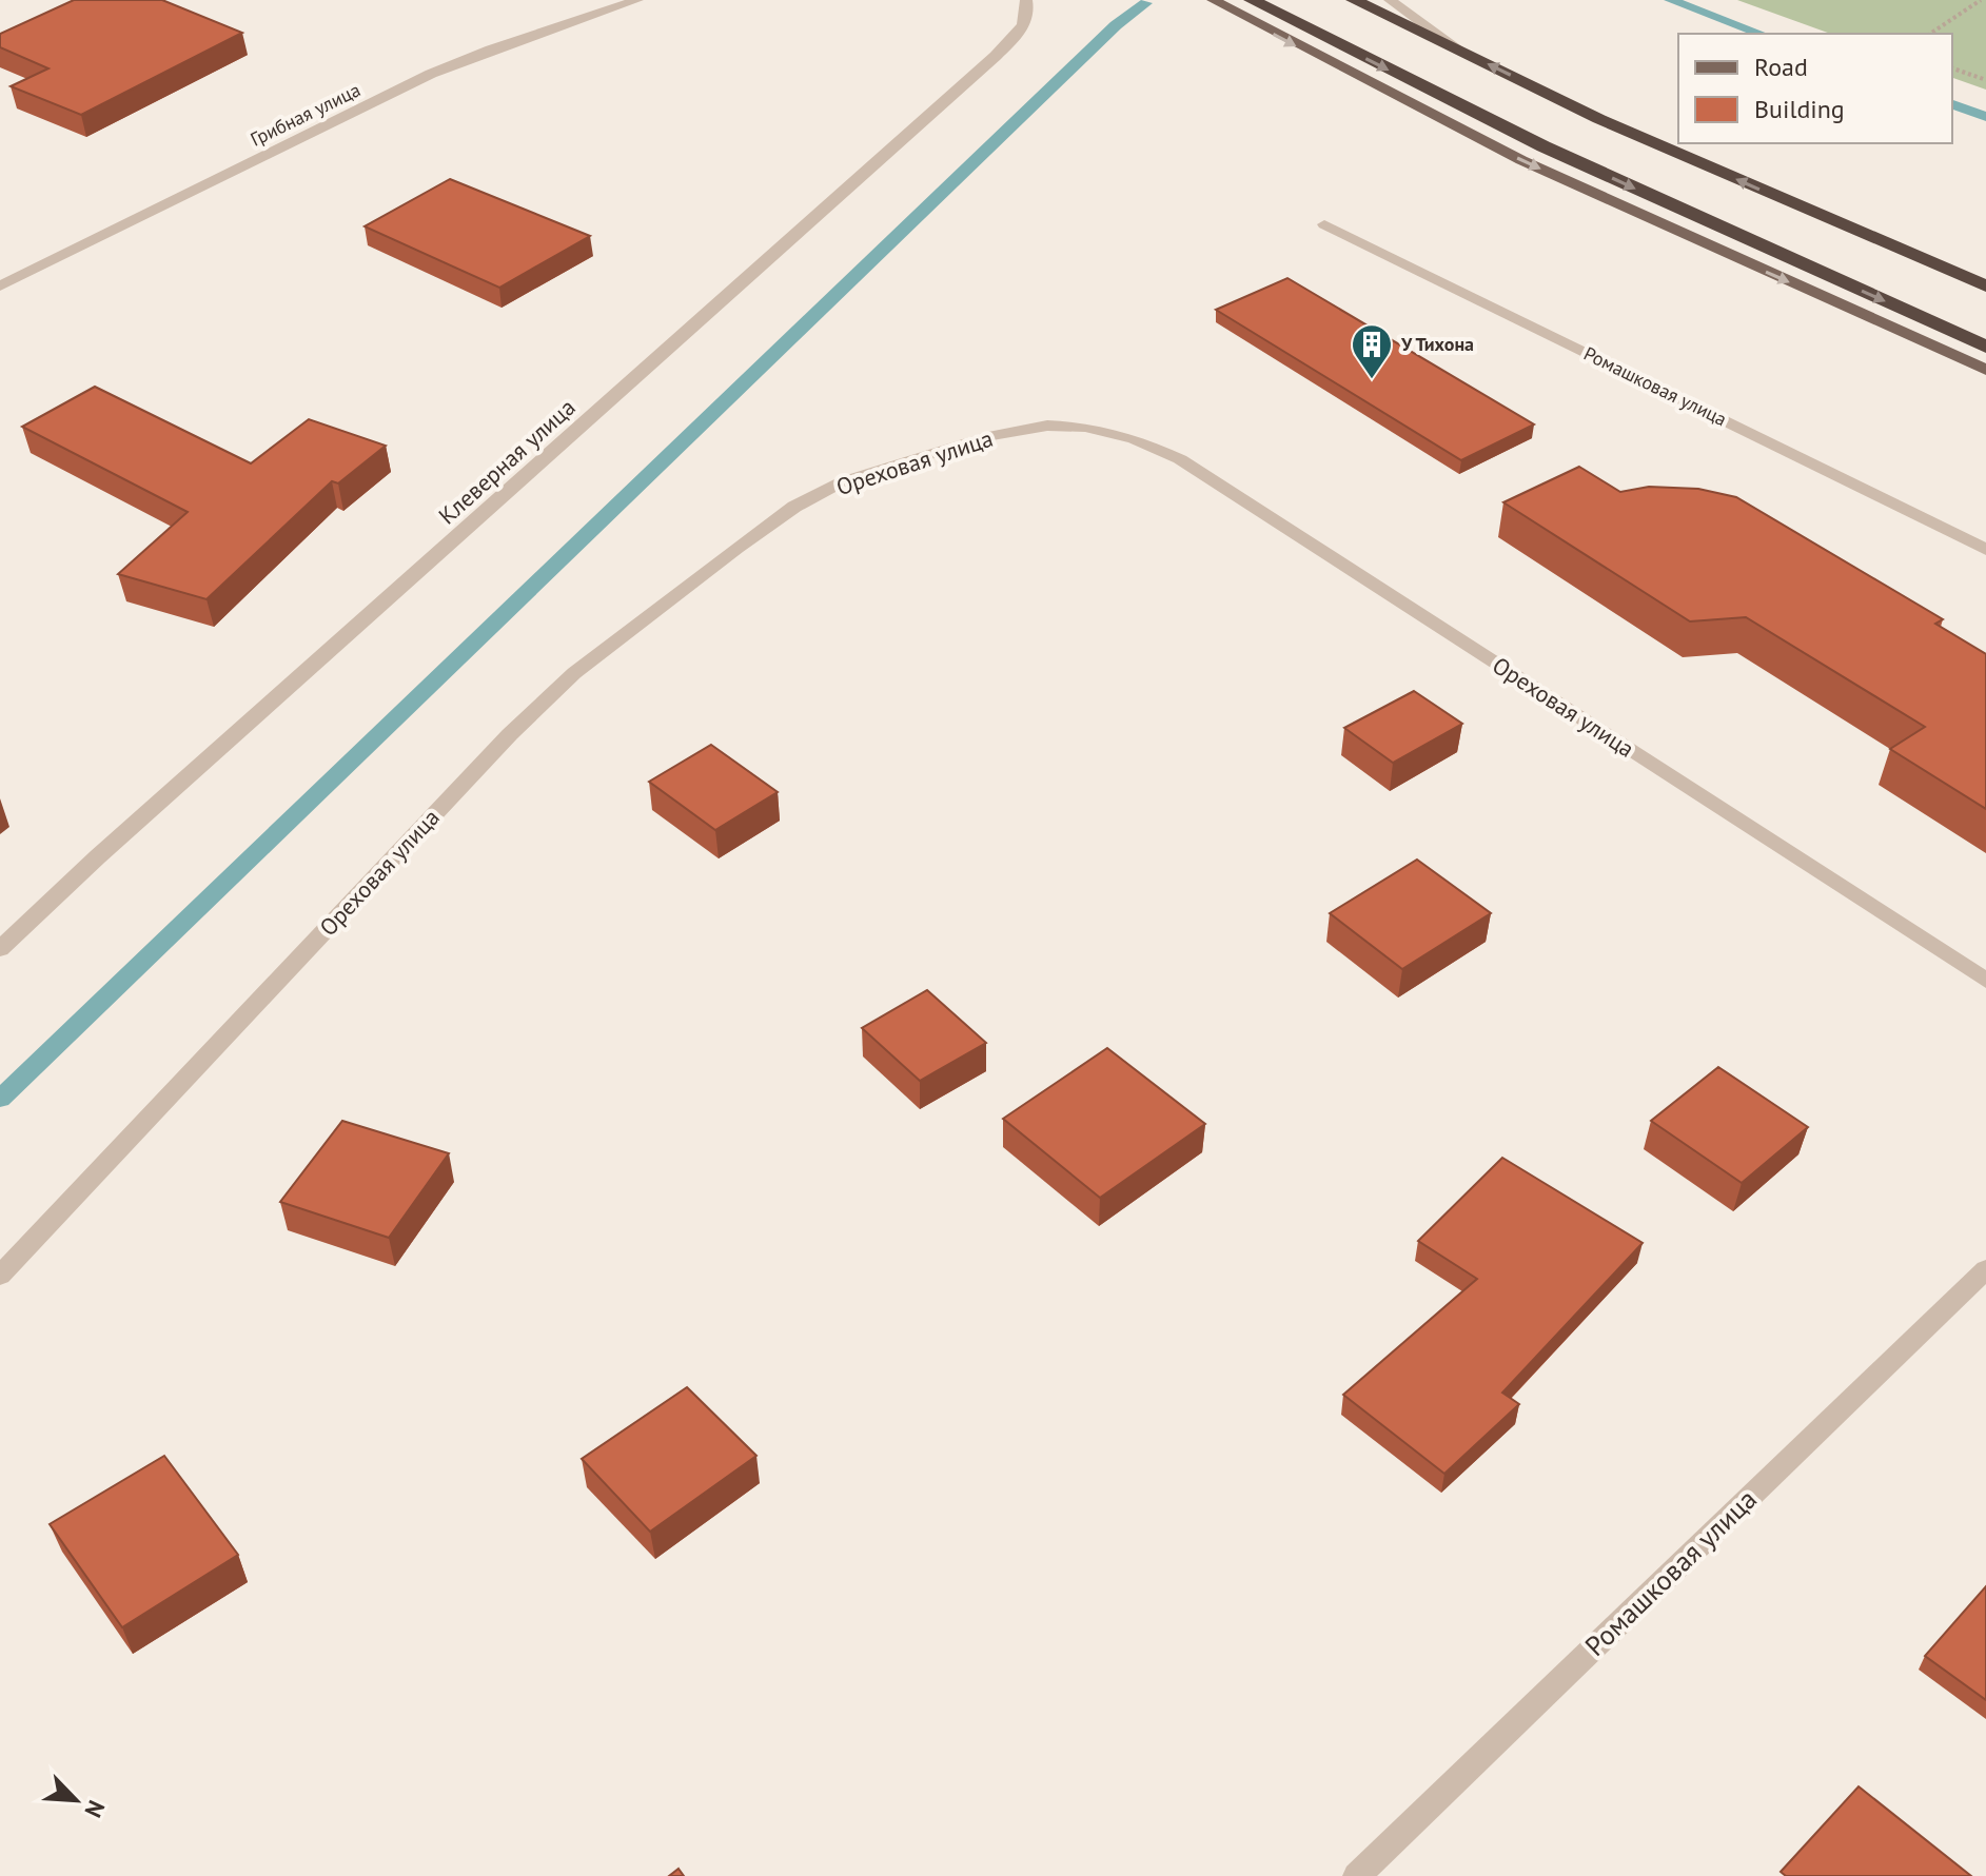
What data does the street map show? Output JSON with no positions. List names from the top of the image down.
{
  "streets": {
    "street": [
      "Грибная улица",
      "Ромашковая улица",
      "Клеверная улица",
      "Ореховая улица"
    ]
  },
  "places": {
    "building": ["У Тихона"]
  },
  "legend": ["Road", "Building"],
  "north": "bottom right"
}
